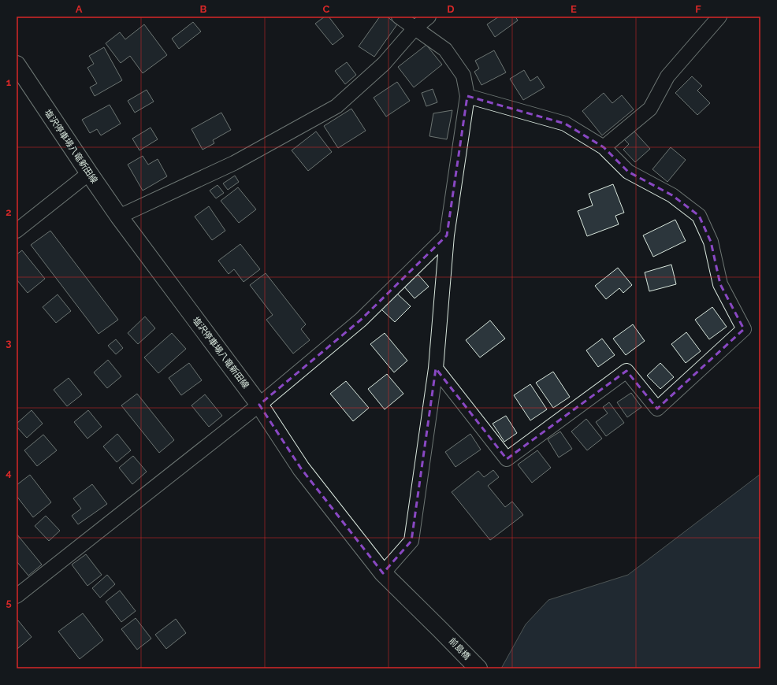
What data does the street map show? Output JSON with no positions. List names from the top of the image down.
{
  "streets": {
    "main road": ["塩沢停車場八竜新田線", "前島橋"]
  },
  "crossings": [
    ["塩沢停車場八竜新田線", "前島橋"]
  ],
  "grid": {
    "columns": [
      "A",
      "B",
      "C",
      "D",
      "E",
      "F"
    ],
    "rows": [
      "1",
      "2",
      "3",
      "4",
      "5"
    ]
  }
}
